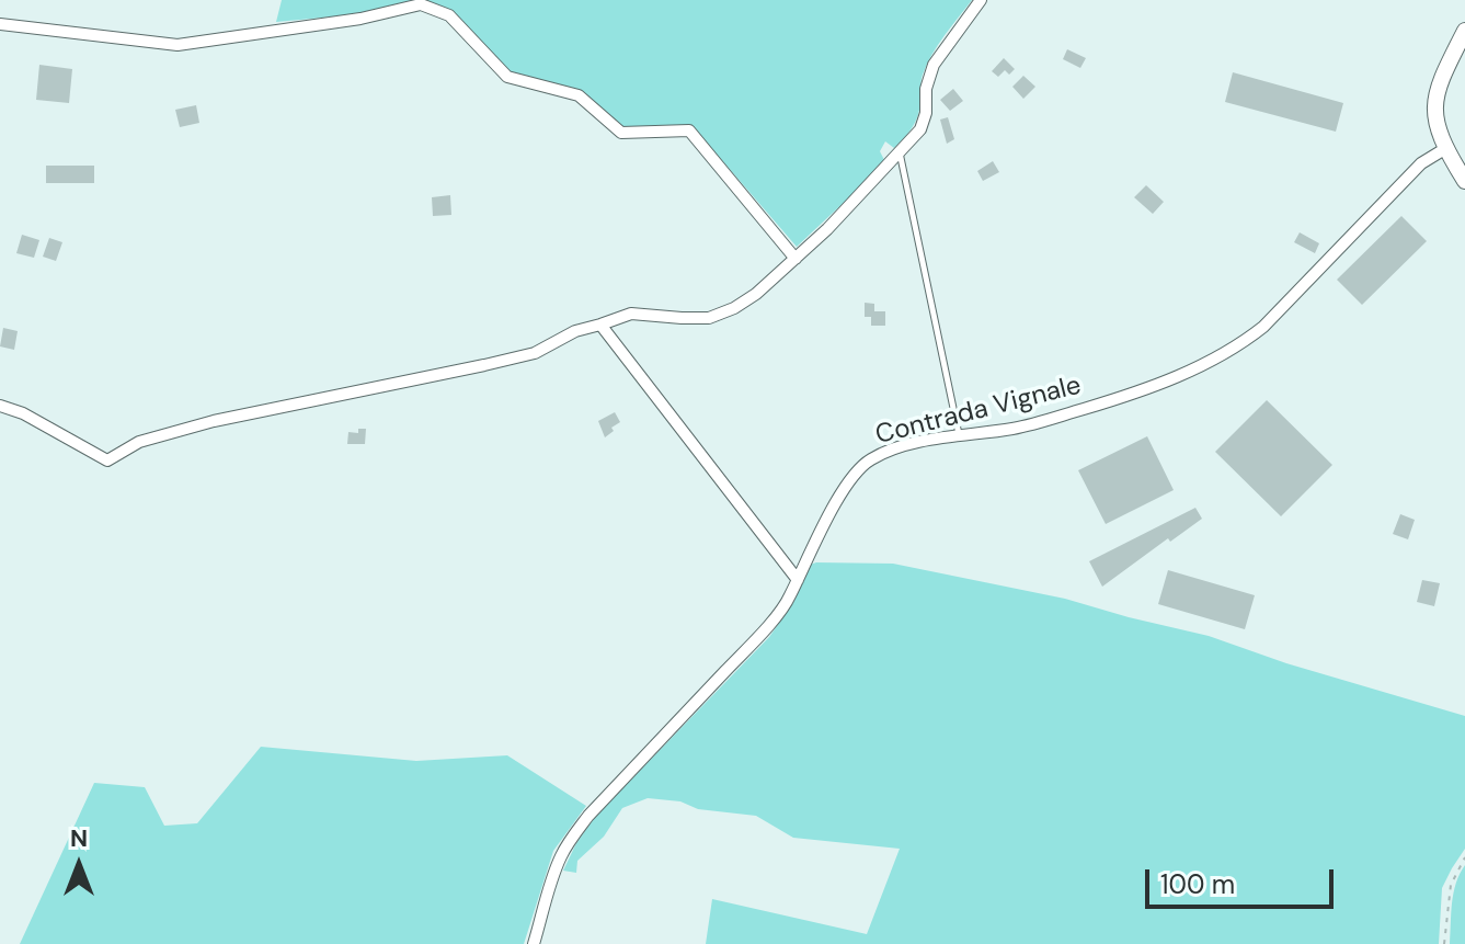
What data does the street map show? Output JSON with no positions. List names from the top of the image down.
{
  "streets": {
    "street": ["Contrada Vignale"]
  },
  "scale_bar": "100 m",
  "north": "top"
}
